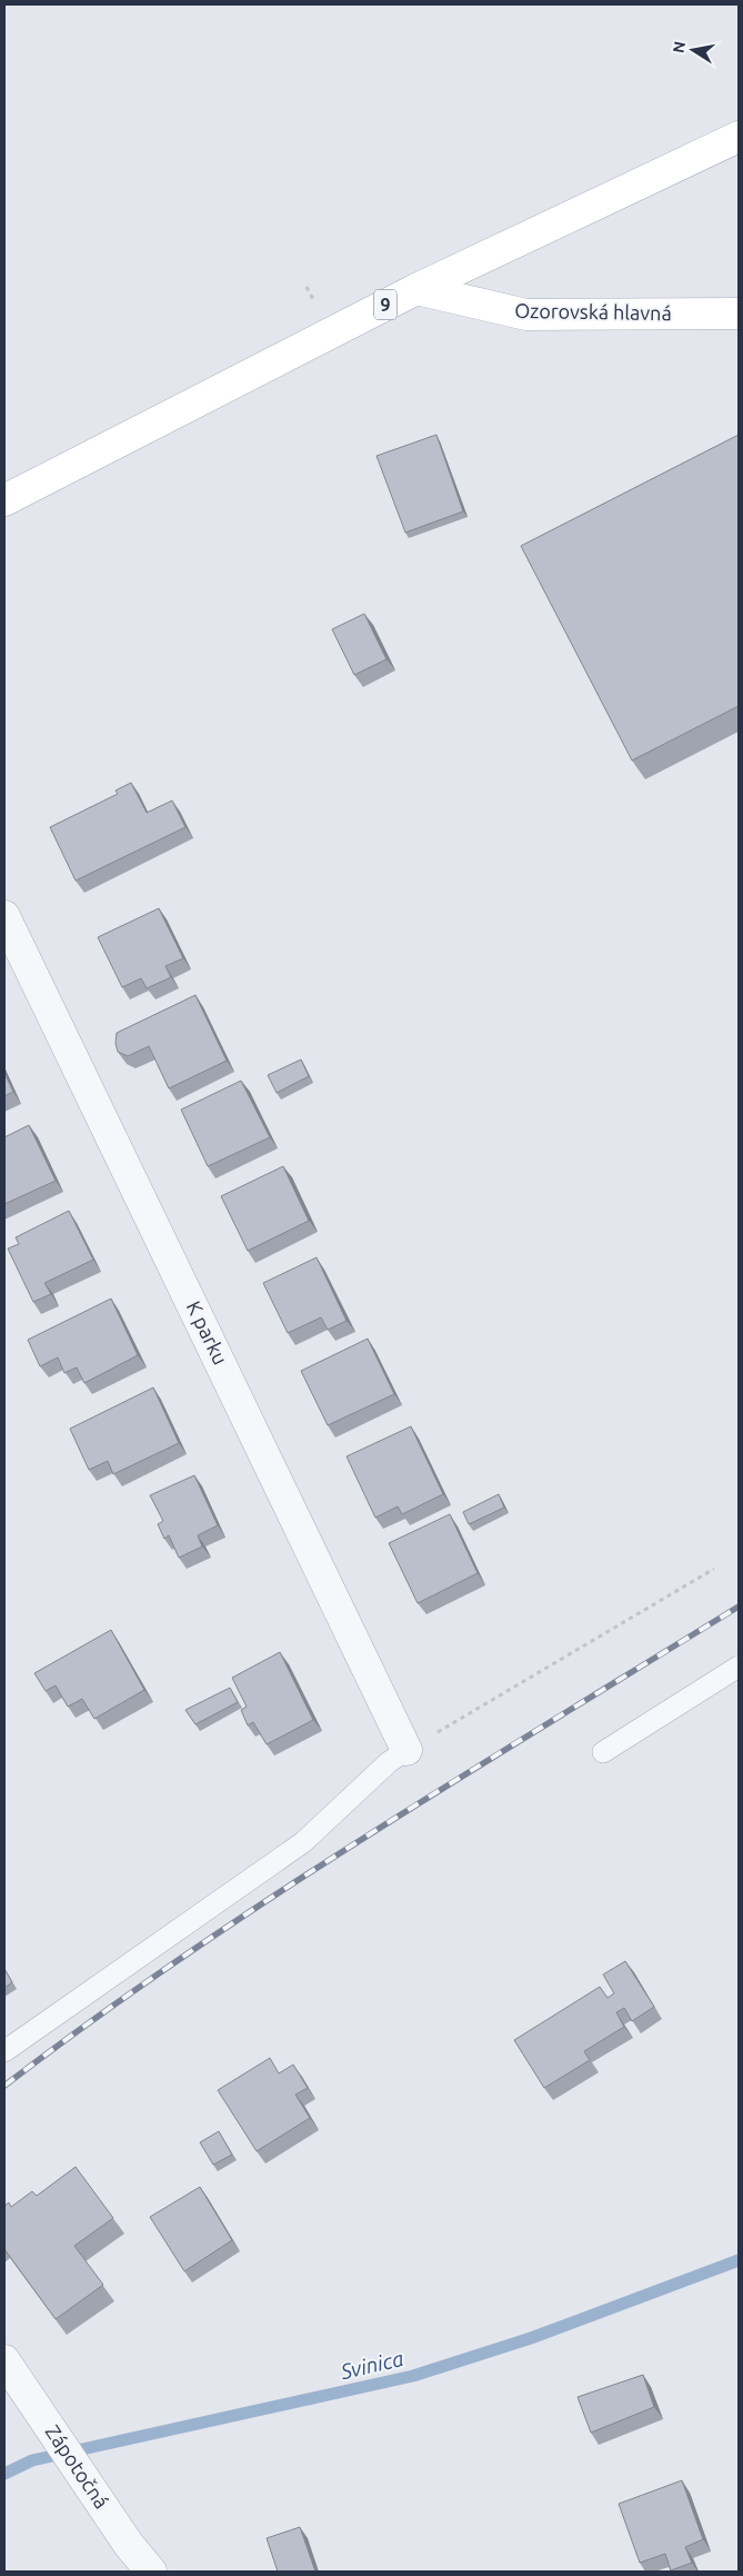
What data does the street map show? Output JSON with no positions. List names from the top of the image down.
{
  "streets": {
    "main road": ["9", "Ozorovská hlavná"],
    "street": ["K parku", "Zápotočná"]
  },
  "crossings": [
    ["9", "Ozorovská hlavná"]
  ],
  "water": ["Svinica"],
  "north": "left"
}
